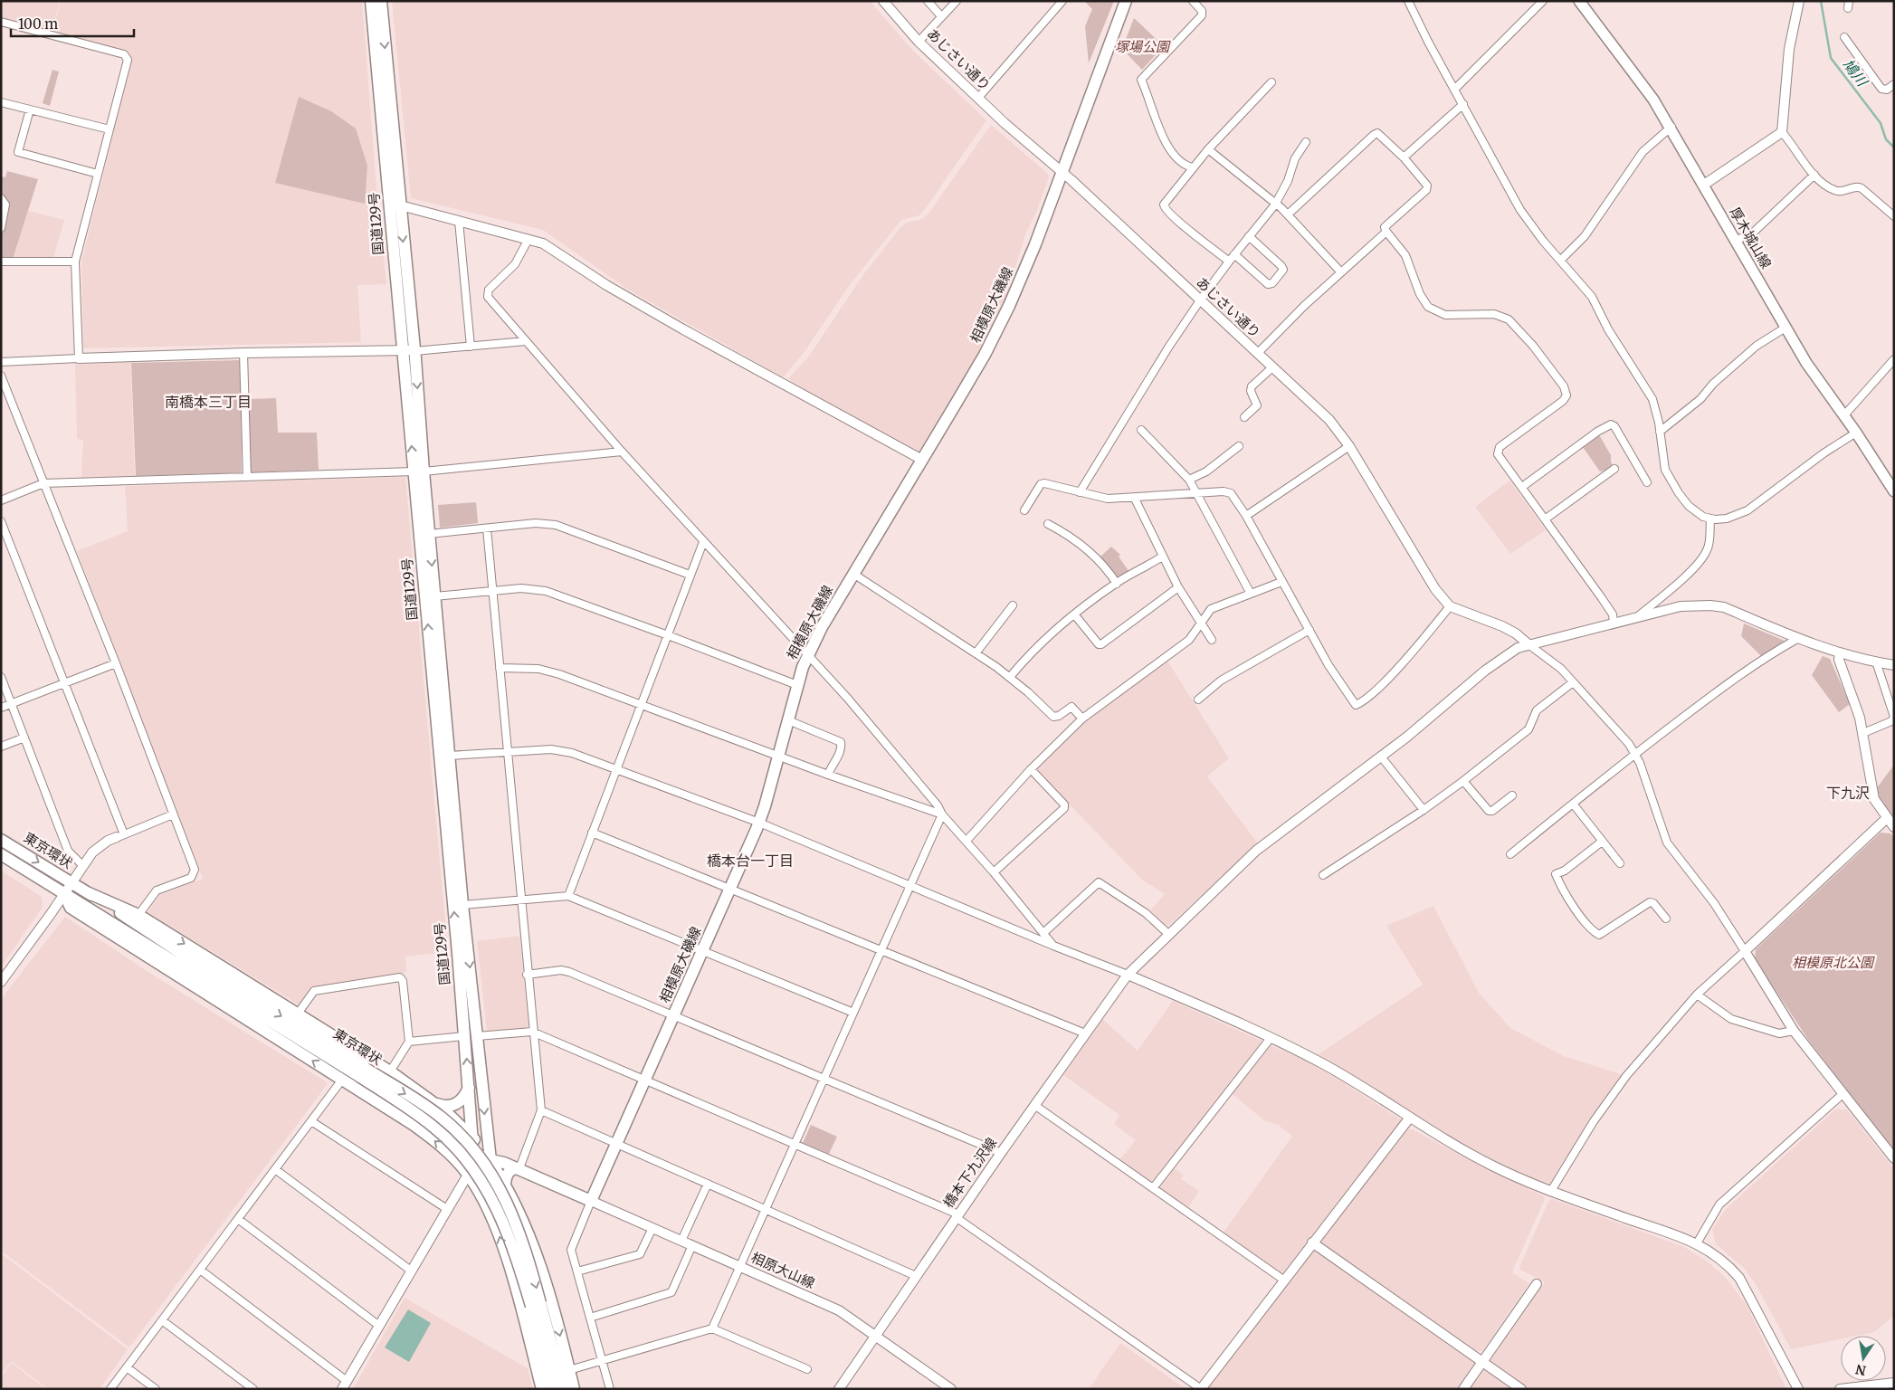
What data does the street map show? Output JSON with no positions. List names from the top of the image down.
{
  "streets": {
    "main road": [
      "国道129号",
      "厚木城山線",
      "相模原大磯線",
      "東京環状"
    ],
    "street": ["あじさい通り", "橋本下九沢線", "相原大山線"]
  },
  "crossings": [
    ["あじさい通り", "相模原大磯線"],
    ["あじさい通り", "橋本下九沢線"],
    ["相模原大磯線", "相原大山線"],
    ["橋本下九沢線", "相原大山線"]
  ],
  "districts": ["南橋本三丁目", "下九沢", "橋本台一丁目"],
  "water": ["鳩川"],
  "parks": ["塚場公園", "相模原北公園"],
  "scale_bar": "100 m",
  "north": "bottom"
}
